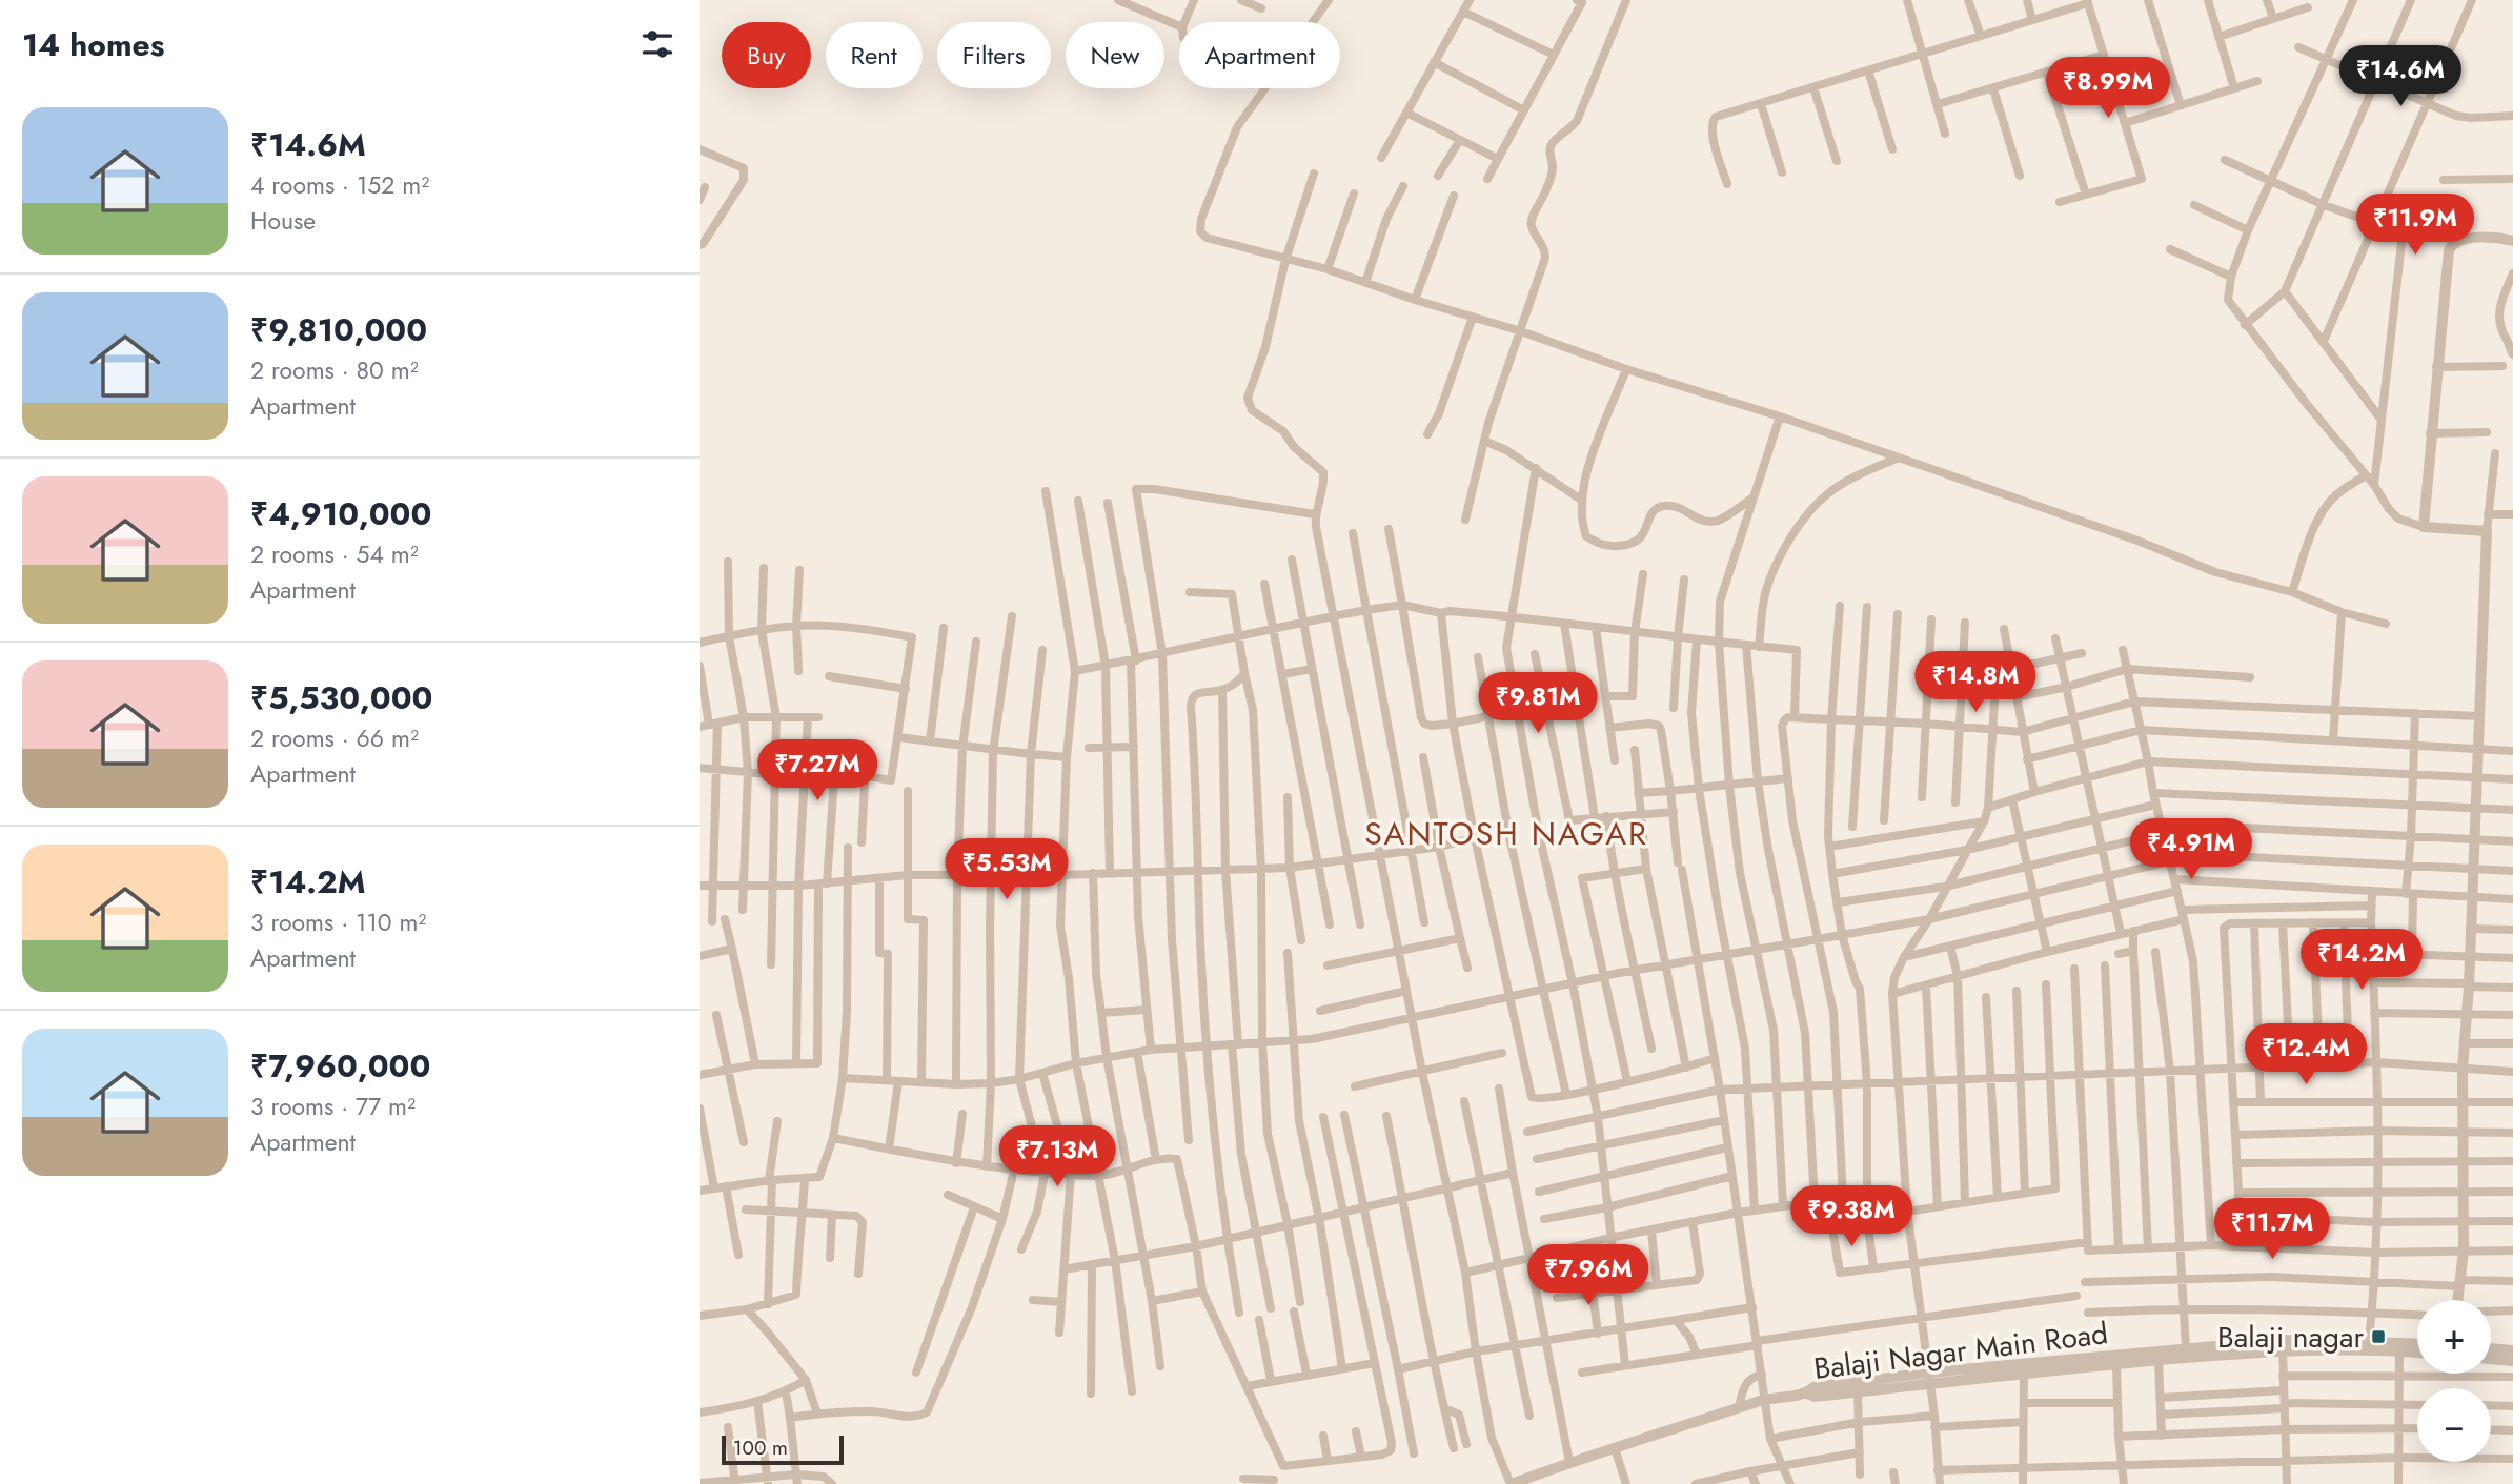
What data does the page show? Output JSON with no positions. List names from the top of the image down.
{
  "streets": {
    "street": ["Balaji Nagar Main Road"]
  },
  "districts": ["SANTOSH NAGAR"],
  "places": {
    "transit": ["Balaji nagar"]
  },
  "scale_bar": "100 m",
  "page": {
    "heading": "14 homes",
    "chip": [
      "Buy",
      "Rent",
      "Filters",
      "New",
      "Apartment"
    ],
    "price": [
      "₹14.6M",
      "₹8.99M",
      "₹11.9M",
      "₹14.8M",
      "₹9.81M",
      "₹7.27M",
      "₹4.91M",
      "₹5.53M",
      "₹14.2M",
      "₹12.4M",
      "₹7.13M",
      "₹9.38M",
      "₹11.7M",
      "₹7.96M"
    ],
    "list": [
      {
        "name": "₹14.6M",
        "note": "4 rooms · 152 m² · House"
      },
      {
        "name": "₹9,810,000",
        "note": "2 rooms · 80 m² · Apartment"
      },
      {
        "name": "₹4,910,000",
        "note": "2 rooms · 54 m² · Apartment"
      },
      {
        "name": "₹5,530,000",
        "note": "2 rooms · 66 m² · Apartment"
      },
      {
        "name": "₹14.2M",
        "note": "3 rooms · 110 m² · Apartment"
      },
      {
        "name": "₹7,960,000",
        "note": "3 rooms · 77 m² · Apartment"
      }
    ],
    "map_buttons": ["+", "−"],
    "scale": "100 m"
  }
}
